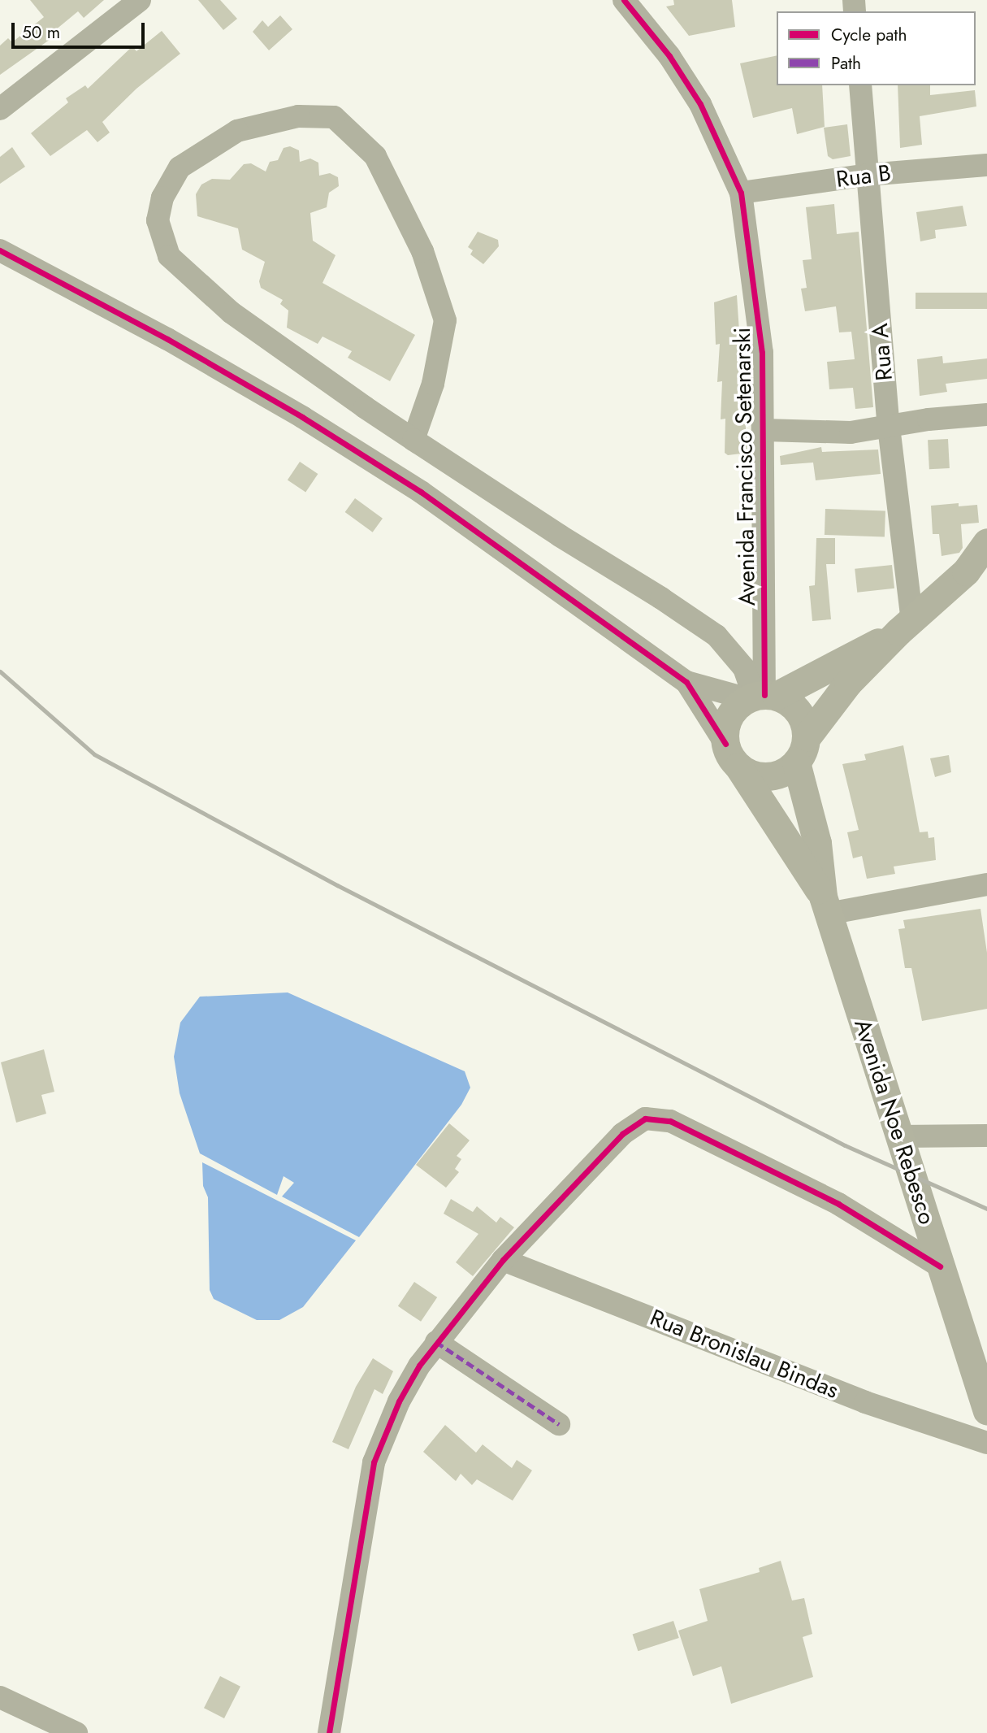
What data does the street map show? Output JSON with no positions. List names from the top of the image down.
{
  "streets": {
    "main road": ["Avenida Noe Rebesco"],
    "street": [
      "Rua B",
      "Rua A",
      "Avenida Francisco Setenarski",
      "Rua Bronislau Bindas"
    ]
  },
  "crossings": [
    ["Rua B", "Rua A"],
    ["Rua B", "Avenida Francisco Setenarski"],
    ["Avenida Francisco Setenarski", "Avenida Noe Rebesco"]
  ],
  "legend": ["Cycle path", "Path"],
  "scale_bar": "50 m"
}
